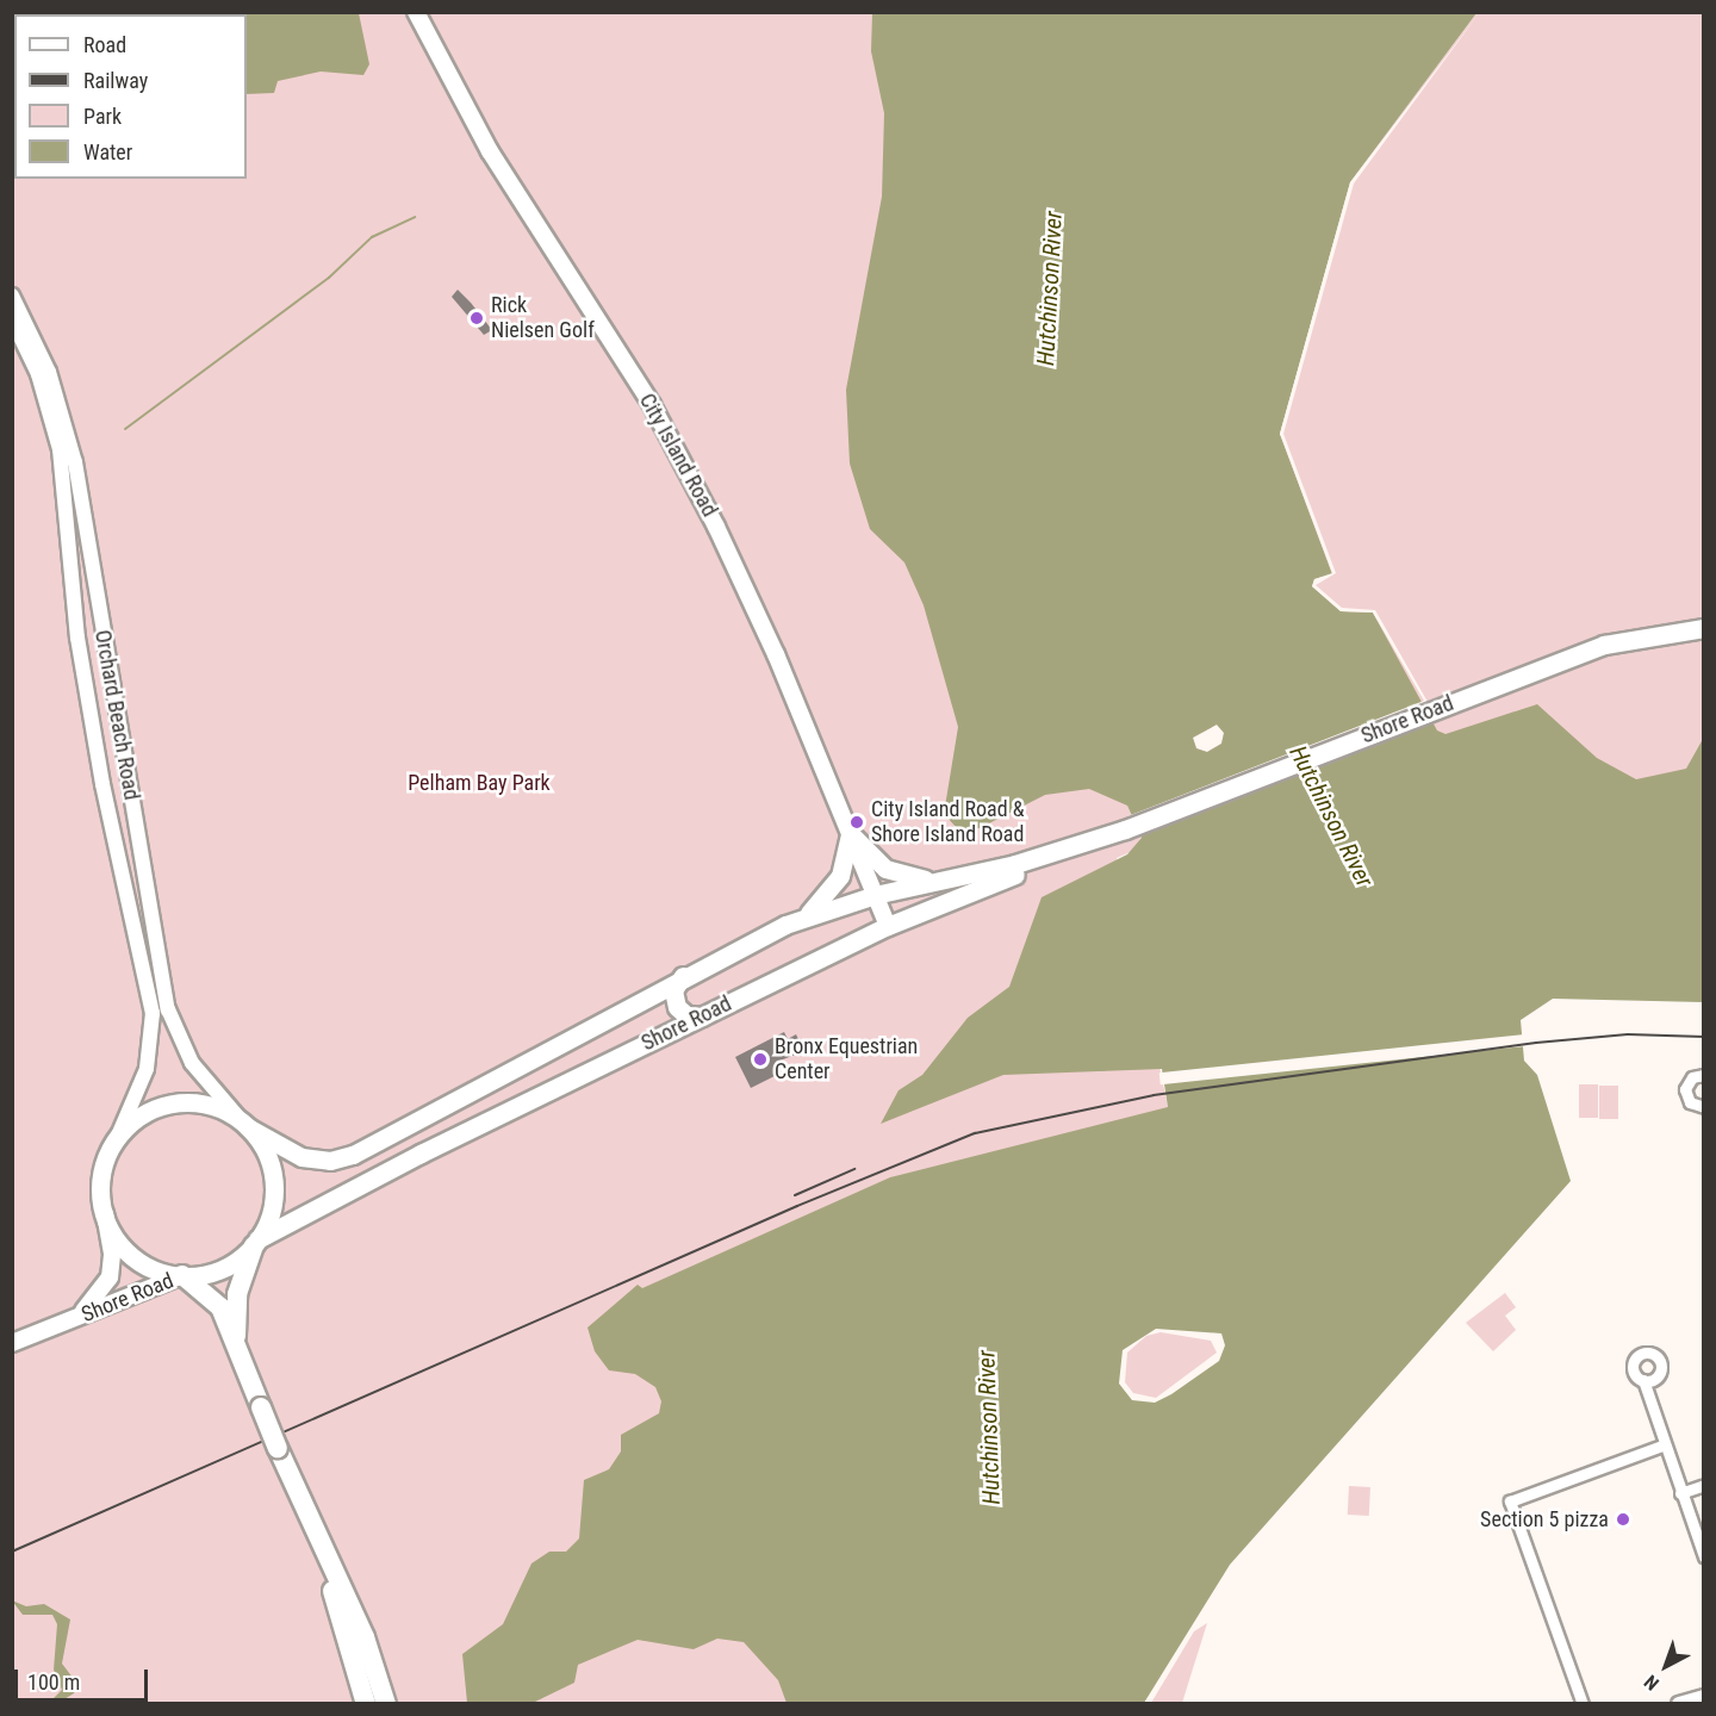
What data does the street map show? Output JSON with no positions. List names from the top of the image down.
{
  "streets": {
    "main road": ["City Island Road", "Shore Road"],
    "street": ["Orchard Beach Road"]
  },
  "crossings": [
    ["City Island Road", "Shore Road"],
    ["Orchard Beach Road", "Shore Road"]
  ],
  "water": ["Hutchinson River"],
  "parks": ["Pelham Bay Park"],
  "places": [
    "Rick Nielsen Golf",
    "City Island Road & Shore Island Road",
    "Bronx Equestrian Center",
    "Section 5 pizza"
  ],
  "legend": [
    "Road",
    "Railway",
    "Park",
    "Water"
  ],
  "scale_bar": "100 m",
  "north": "bottom left"
}
